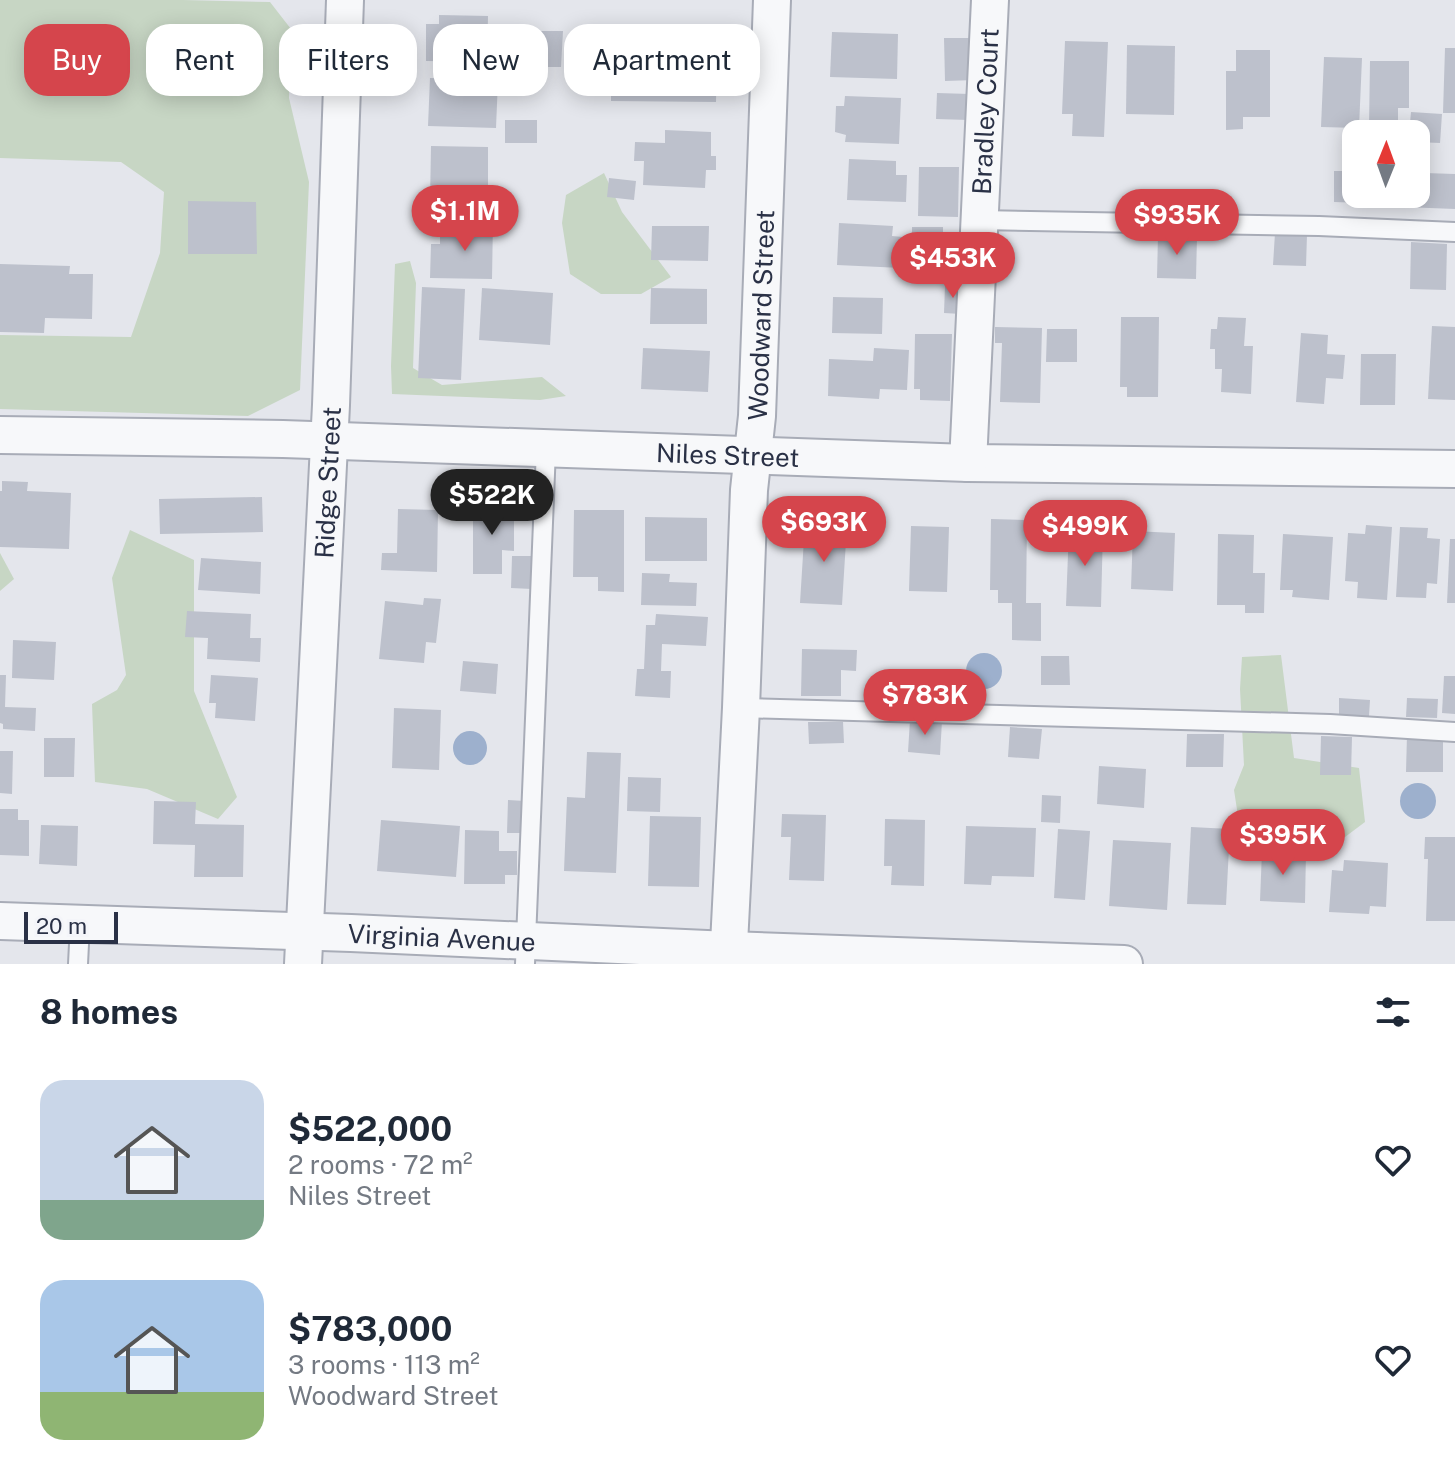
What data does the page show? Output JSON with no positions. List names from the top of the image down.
{
  "streets": {
    "street": [
      "Bradley Court",
      "Woodward Street",
      "Niles Street",
      "Ridge Street",
      "Virginia Avenue"
    ]
  },
  "crossings": [
    ["Bradley Court", "Niles Street"],
    ["Woodward Street", "Niles Street"],
    ["Woodward Street", "Virginia Avenue"],
    ["Niles Street", "Ridge Street"],
    ["Ridge Street", "Virginia Avenue"]
  ],
  "scale_bar": "20 m",
  "north": "top",
  "page": {
    "chip": [
      "Buy",
      "Rent",
      "Filters",
      "New",
      "Apartment"
    ],
    "price": [
      "$1.1M",
      "$935K",
      "$453K",
      "$522K",
      "$693K",
      "$499K",
      "$783K",
      "$395K"
    ],
    "scale": "20 m",
    "heading": "8 homes",
    "list": [
      {
        "name": "$522,000",
        "note": "2 rooms · 72 m² · Niles Street"
      },
      {
        "name": "$783,000",
        "note": "3 rooms · 113 m² · Woodward Street"
      }
    ]
  }
}
